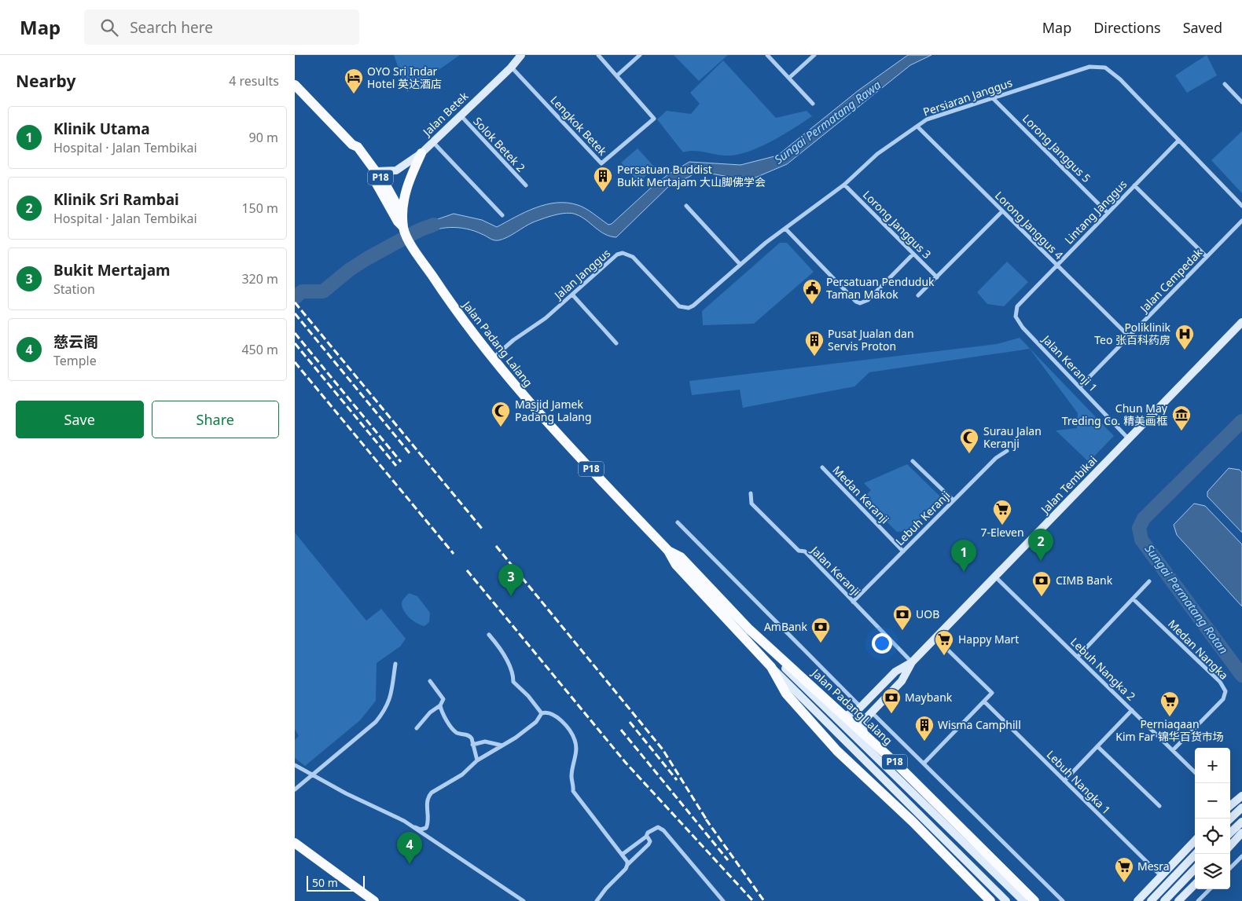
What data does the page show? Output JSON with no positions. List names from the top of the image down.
{
  "streets": {
    "main road": ["P18", "Jalan Padang Lalang"],
    "street": [
      "Persiaran Janggus",
      "Jalan Betek",
      "Lengkok Betek",
      "Solok Betek 2",
      "Lorong Janggus 5",
      "Lintang Janggus",
      "Lorong Janggus 3",
      "Lorong Janggus 4",
      "Jalan Janggus",
      "Jalan Cempedak",
      "Jalan Keranji 1",
      "Jalan Tembikai",
      "Medan Keranji",
      "Lebuh Keranji",
      "Jalan Keranji",
      "Medan Nangka",
      "Lebuh Nangka 2",
      "Lebuh Nangka 1"
    ]
  },
  "crossings": [
    ["Persiaran Janggus", "Lorong Janggus 5"],
    ["Persiaran Janggus", "Lintang Janggus"],
    ["Persiaran Janggus", "Lorong Janggus 3"],
    ["Persiaran Janggus", "Lorong Janggus 4"],
    ["Persiaran Janggus", "Jalan Janggus"],
    ["Jalan Betek", "Lengkok Betek"],
    ["Jalan Betek", "Solok Betek 2"],
    ["Jalan Betek", "P18"],
    ["Jalan Betek", "Jalan Padang Lalang"],
    ["Lorong Janggus 5", "Lintang Janggus"],
    ["P18", "Jalan Padang Lalang"],
    ["Lintang Janggus", "Lorong Janggus 4"],
    ["Lintang Janggus", "Jalan Keranji 1"],
    ["Lorong Janggus 4", "Jalan Cempedak"],
    ["Jalan Janggus", "Jalan Padang Lalang"],
    ["Jalan Cempedak", "Jalan Keranji 1"],
    ["Jalan Padang Lalang", "Jalan Tembikai"],
    ["Jalan Keranji 1", "Jalan Tembikai"],
    ["Jalan Tembikai", "Jalan Keranji"],
    ["Jalan Tembikai", "Lebuh Nangka 2"],
    ["Medan Keranji", "Lebuh Keranji"],
    ["Lebuh Keranji", "Jalan Keranji"],
    ["Medan Nangka", "Lebuh Nangka 2"]
  ],
  "water": ["Sungai Permatang Rawa", "Sungai Permatang Rotan"],
  "places": {
    "hotel": ["OYO Sri Indar Hotel 英达酒店"],
    "building": ["Persatuan Buddist Bukit Mertajam 大山脚佛学会", "Pusat Jualan dan Servis Proton", "Wisma Camphill"],
    "public building": ["Persatuan Penduduk Taman Makok"],
    "hospital": ["Poliklinik Teo 张百科药房"],
    "mosque": ["Masjid Jamek Padang Lalang", "Surau Jalan Keranji"],
    "museum": ["Chun May Treding Co. 精美画框"],
    "supermarket": [
      "7-Eleven",
      "Happy Mart",
      "Perniagaan Kim Far 锦华百货市场",
      "Mesra"
    ],
    "bank": [
      "CIMB Bank",
      "UOB",
      "AmBank",
      "Maybank"
    ]
  },
  "scale_bar": "50 m",
  "page": {
    "header": "Map",
    "search": "Search here",
    "nav": ["Map", "Directions", "Saved"],
    "heading": ["Nearby", "4 results"],
    "list": [
      {
        "mark": "1",
        "name": "Klinik Utama",
        "note": "Hospital · Jalan Tembikai",
        "value": "90 m"
      },
      {
        "mark": "2",
        "name": "Klinik Sri Rambai",
        "note": "Hospital · Jalan Tembikai",
        "value": "150 m"
      },
      {
        "mark": "3",
        "name": "Bukit Mertajam",
        "note": "Station",
        "value": "320 m"
      },
      {
        "mark": "4",
        "name": "慈云阁",
        "note": "Temple",
        "value": "450 m"
      }
    ],
    "buttons": ["Save", "Share"],
    "pins": [
      "2",
      "1",
      "3",
      "4"
    ],
    "map_buttons": ["+", "−"],
    "scale": "50 m"
  }
}
